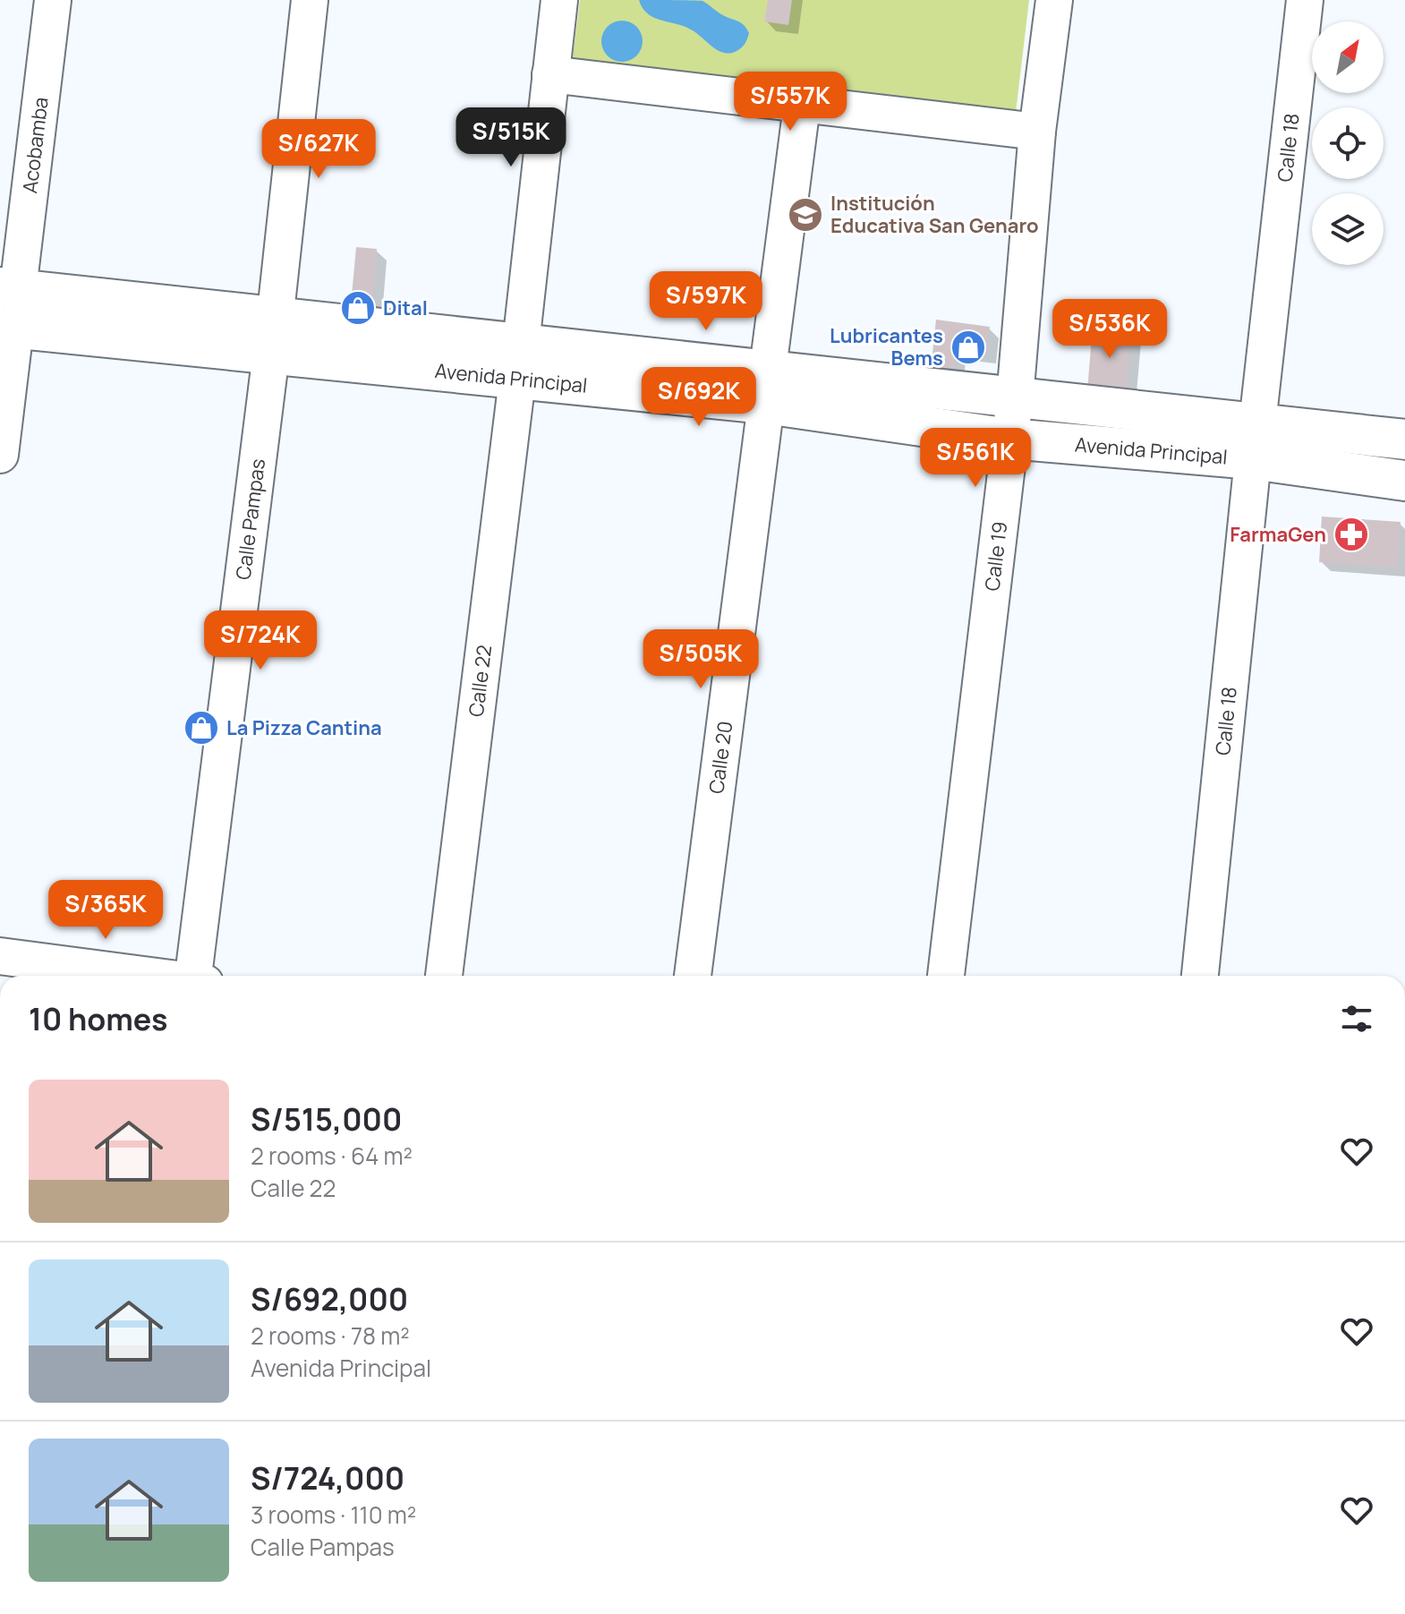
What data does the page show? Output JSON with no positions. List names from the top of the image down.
{
  "streets": {
    "street": [
      "Acobamba",
      "Calle 18",
      "Avenida Principal",
      "Calle Pampas",
      "Calle 19",
      "Calle 22",
      "Calle 20"
    ]
  },
  "crossings": [
    ["Acobamba", "Avenida Principal"],
    ["Calle 18", "Avenida Principal"],
    ["Avenida Principal", "Calle Pampas"],
    ["Avenida Principal", "Calle 19"],
    ["Avenida Principal", "Calle 22"],
    ["Avenida Principal", "Calle 20"]
  ],
  "places": {
    "school or university": ["Institución Educativa San Genaro"],
    "shop": ["Dital", "Lubricantes Bems", "La Pizza Cantina"],
    "pharmacy": ["FarmaGen"]
  },
  "north": "top right",
  "page": {
    "price": [
      "S/557K",
      "S/515K",
      "S/627K",
      "S/597K",
      "S/536K",
      "S/692K",
      "S/561K",
      "S/724K",
      "S/505K",
      "S/365K"
    ],
    "heading": "10 homes",
    "list": [
      {
        "name": "S/515,000",
        "note": "2 rooms · 64 m² · Calle 22"
      },
      {
        "name": "S/692,000",
        "note": "2 rooms · 78 m² · Avenida Principal"
      },
      {
        "name": "S/724,000",
        "note": "3 rooms · 110 m² · Calle Pampas"
      }
    ]
  }
}
